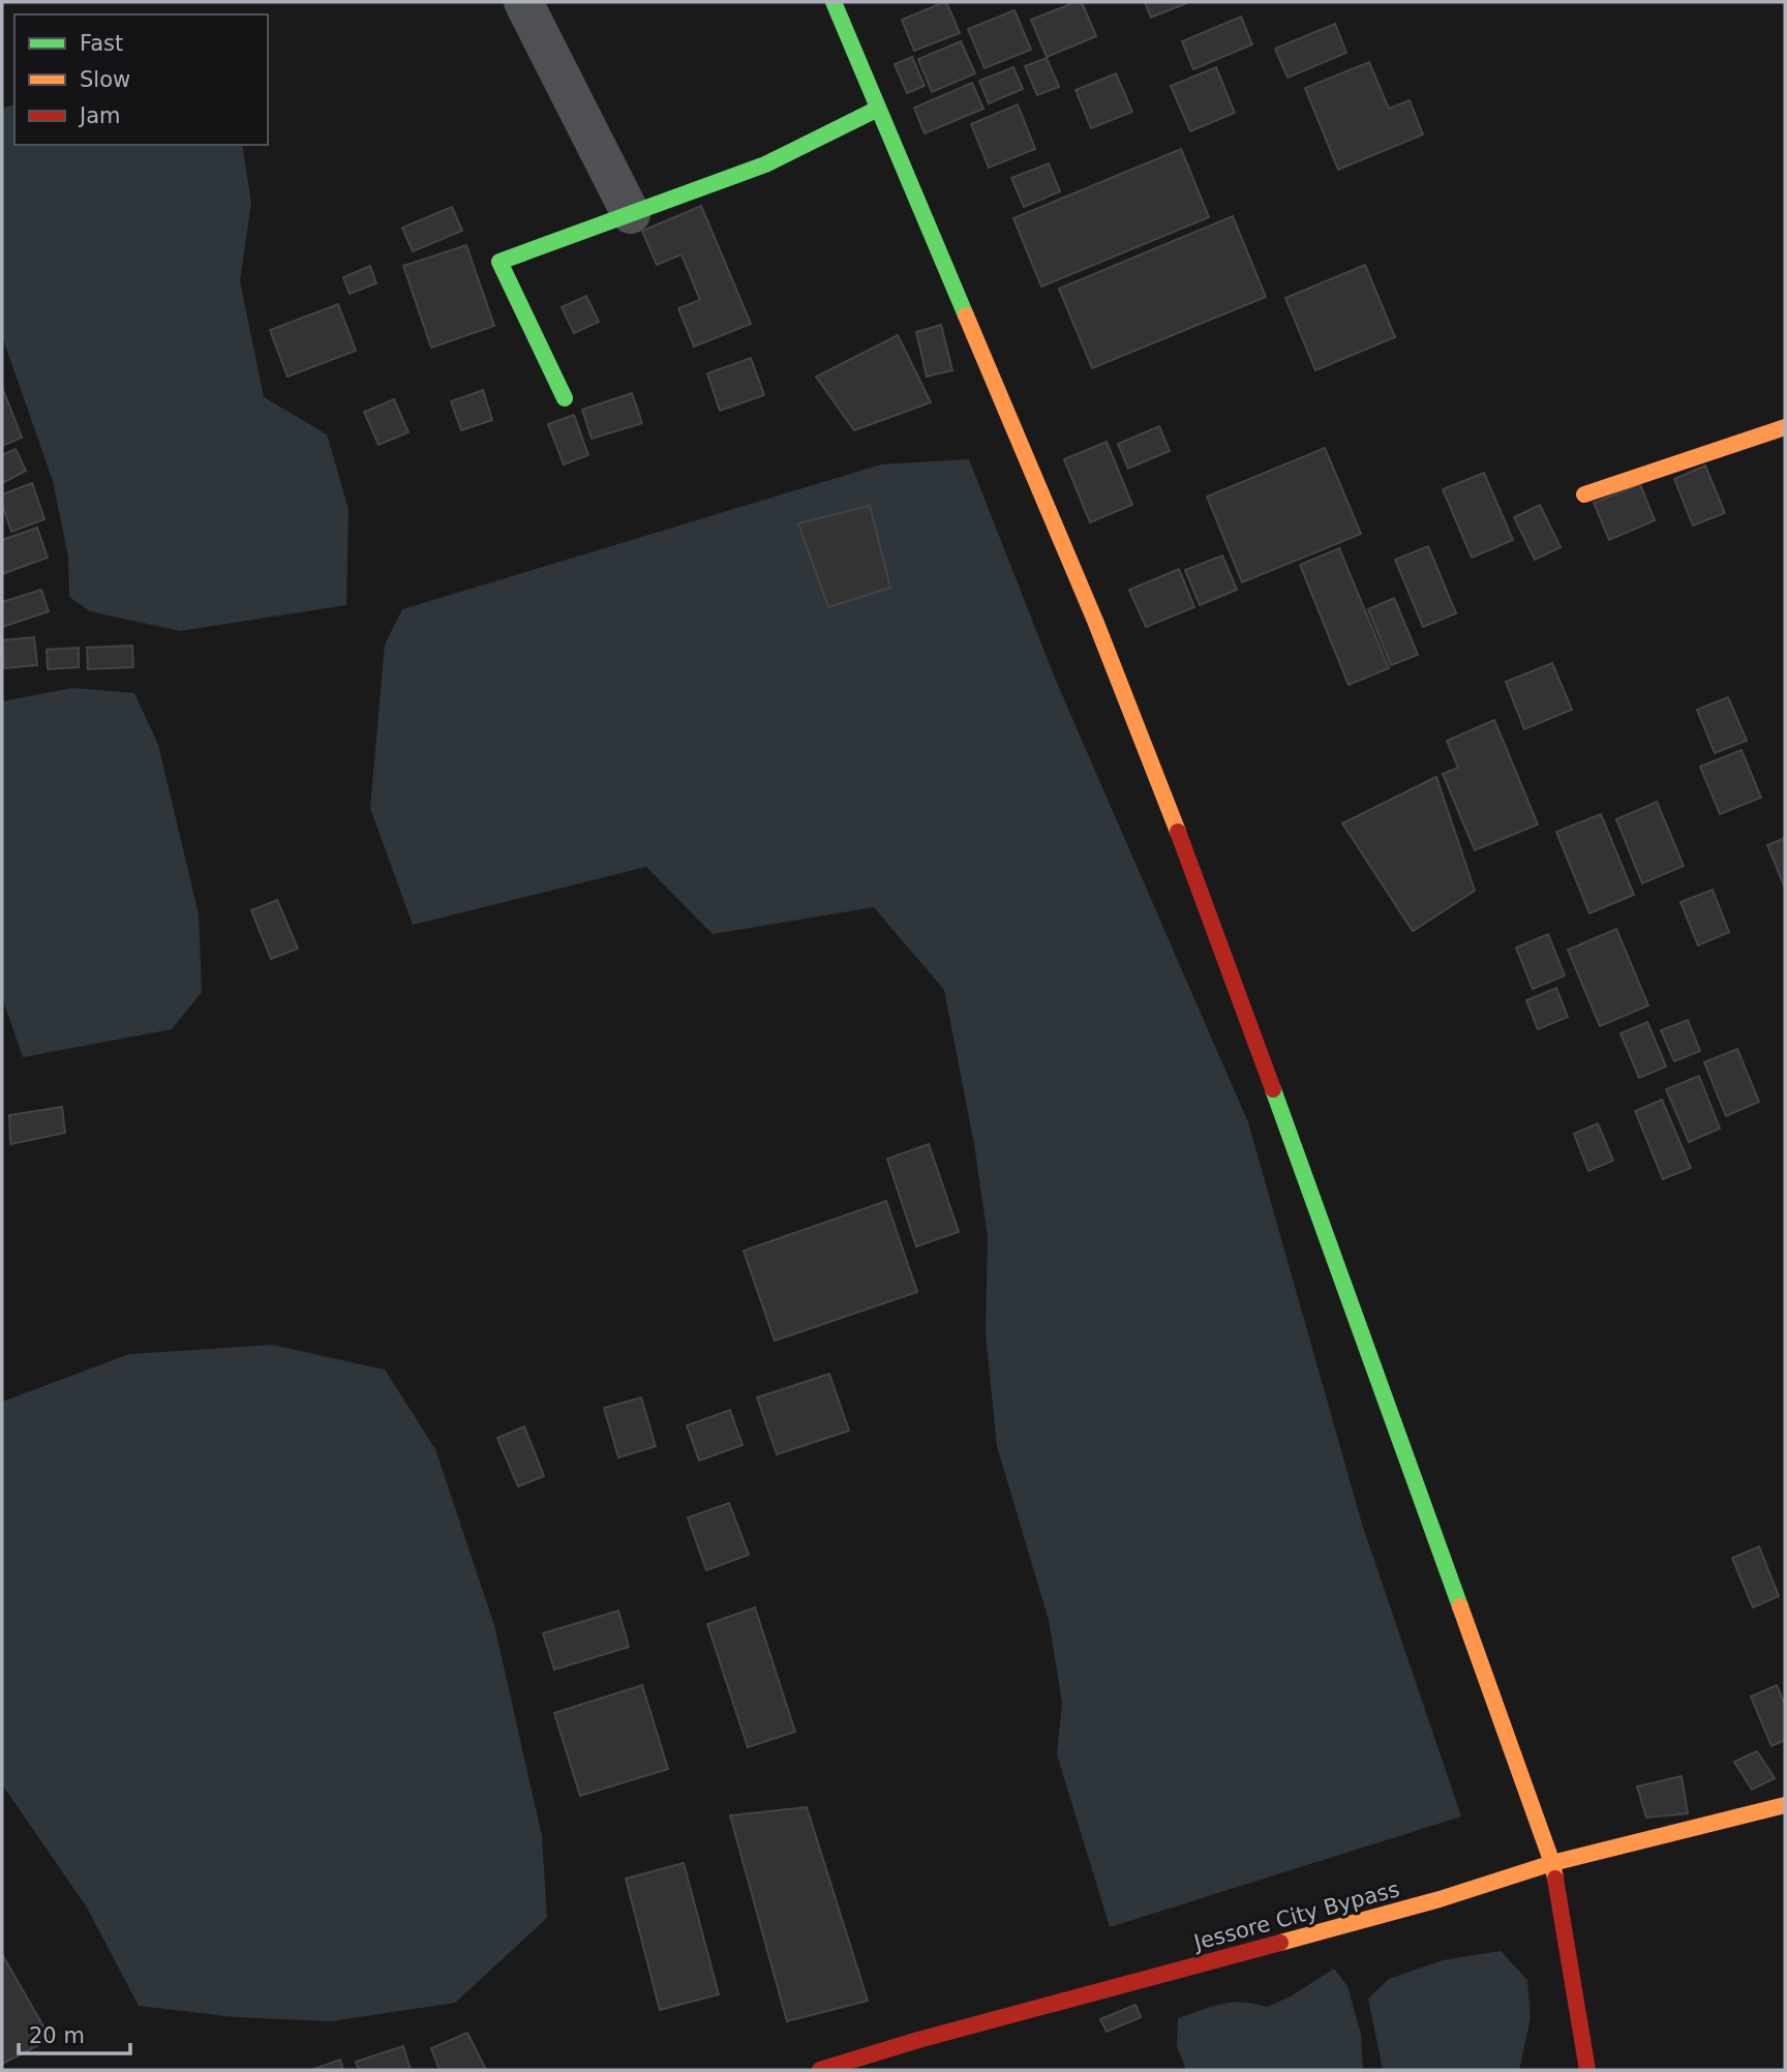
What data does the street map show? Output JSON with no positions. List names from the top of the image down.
{
  "streets": {
    "main road": ["Jessore City Bypass"]
  },
  "legend": ["Fast", "Slow", "Jam"],
  "scale_bar": "20 m"
}
